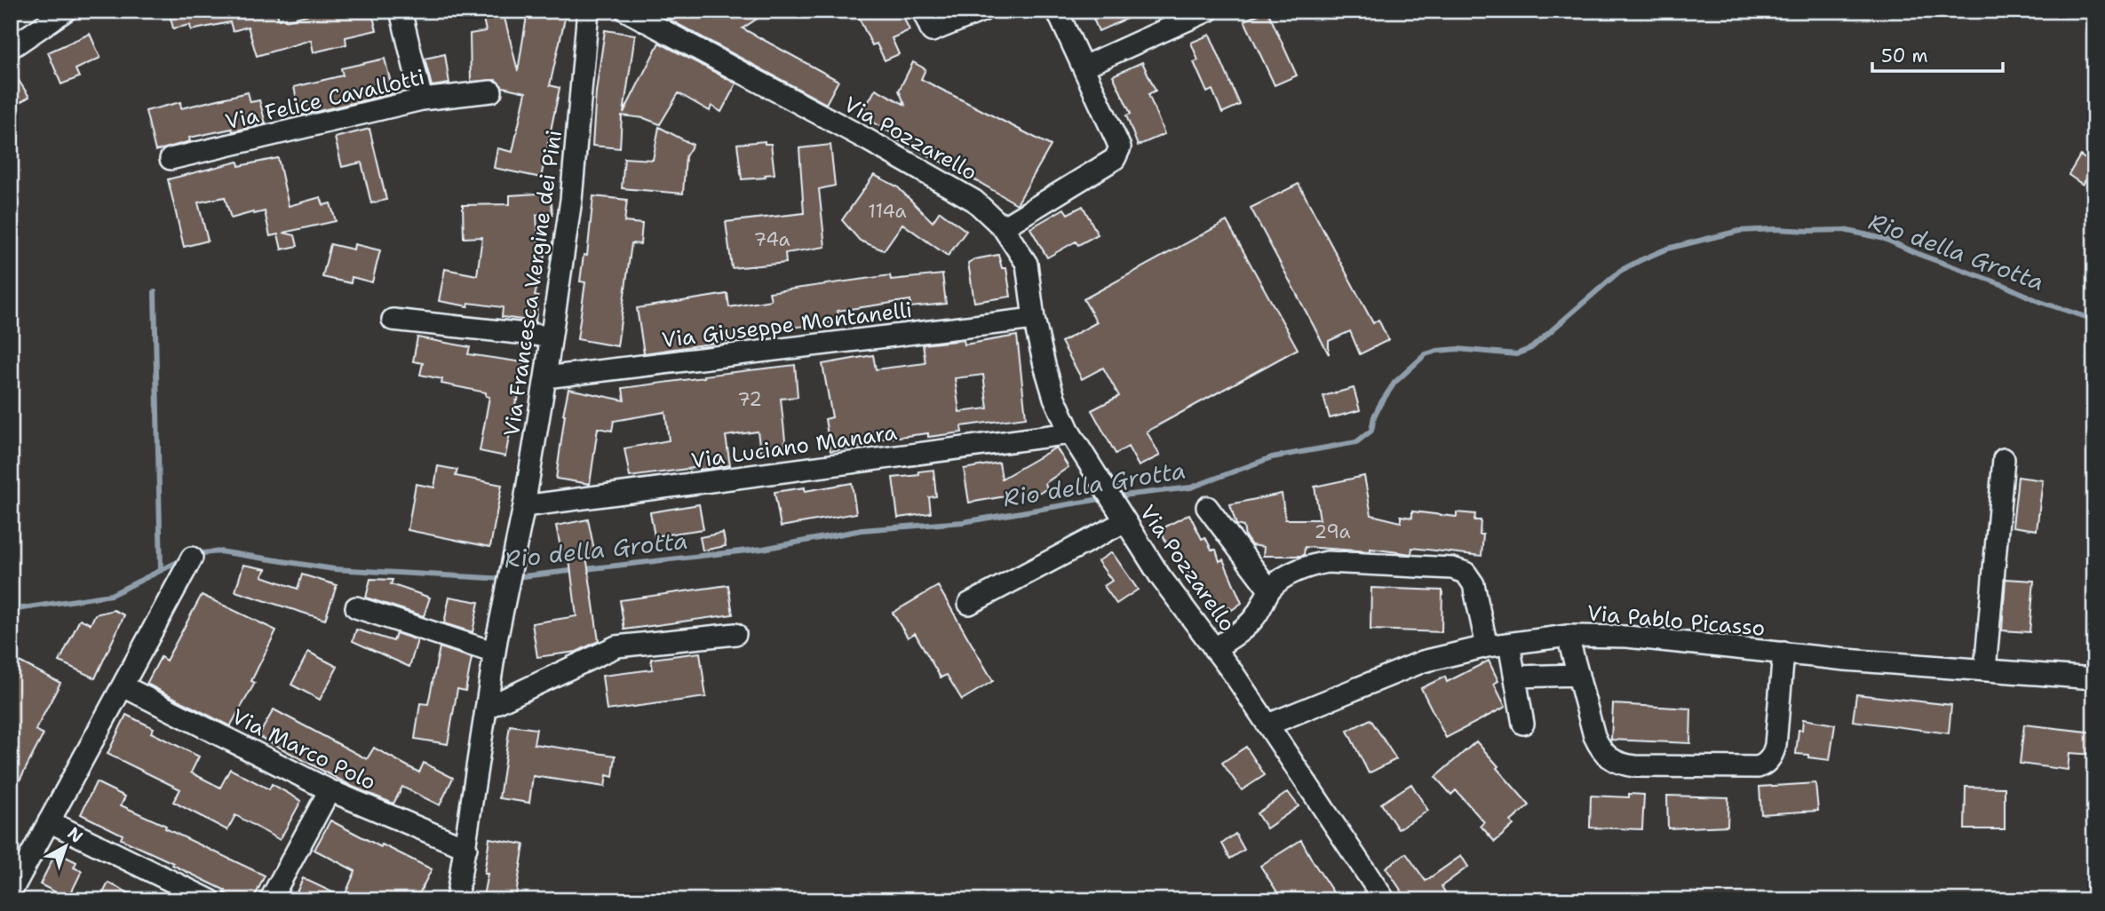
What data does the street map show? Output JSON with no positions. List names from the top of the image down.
{
  "streets": {
    "street": [
      "Via Felice Cavallotti",
      "Via Pozzarello",
      "Via Francesca Vergine dei Pini",
      "Via Giuseppe Montanelli",
      "Via Luciano Manara",
      "Via Pablo Picasso",
      "Via Marco Polo"
    ]
  },
  "crossings": [
    ["Via Pozzarello", "Via Giuseppe Montanelli"],
    ["Via Pozzarello", "Via Luciano Manara"],
    ["Via Pozzarello", "Via Pablo Picasso"],
    ["Via Francesca Vergine dei Pini", "Via Giuseppe Montanelli"],
    ["Via Francesca Vergine dei Pini", "Via Luciano Manara"]
  ],
  "water": ["Rio della Grotta"],
  "house_numbers": [
    "114a",
    "74a",
    "72",
    "29a"
  ],
  "scale_bar": "50 m",
  "north": "top right"
}
